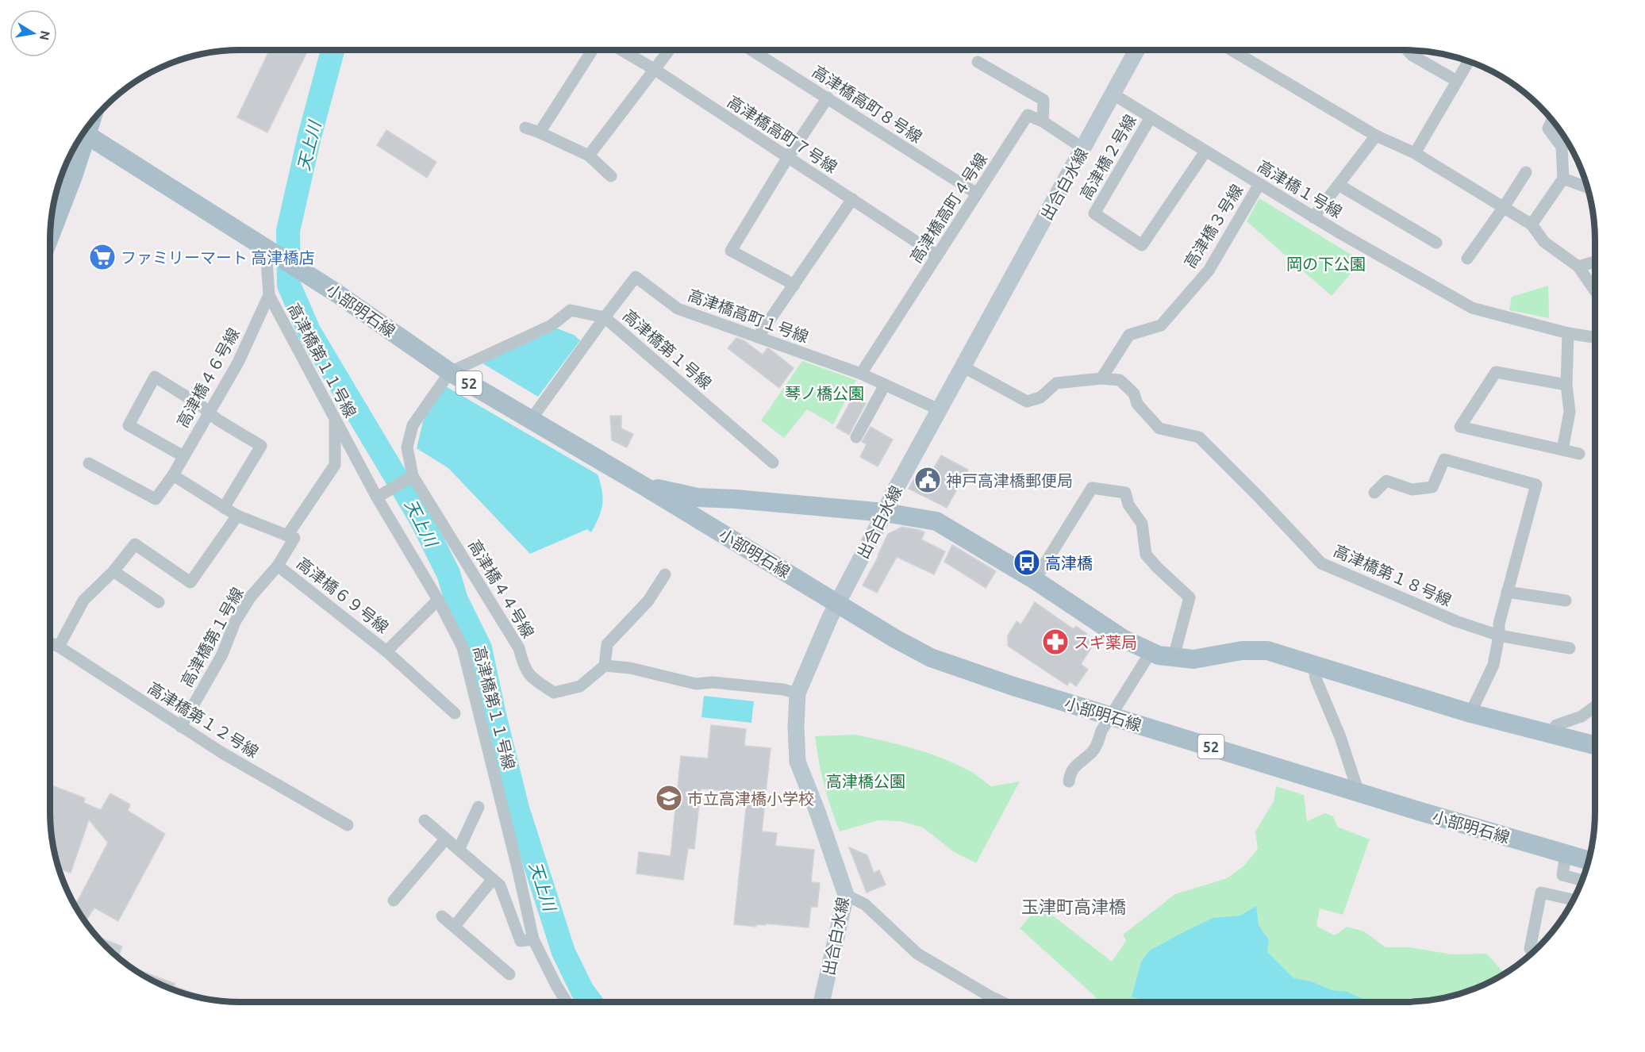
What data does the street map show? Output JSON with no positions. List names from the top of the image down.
{
  "streets": {
    "main road": ["小部明石線", "52"],
    "street": [
      "高津橋高町８号線",
      "高津橋高町７号線",
      "高津橋２号線",
      "出合白水線",
      "高津橋１号線",
      "高津橋高町４号線",
      "高津橋３号線",
      "高津橋高町１号線",
      "高津橋第１号線",
      "高津橋第１１号線",
      "高津橋４６号線",
      "高津橋第１８号線",
      "高津橋４４号線",
      "高津橋６９号線",
      "高津橋第１２号線"
    ]
  },
  "crossings": [
    ["高津橋高町８号線", "高津橋高町４号線"],
    ["高津橋高町７号線", "高津橋高町４号線"],
    ["高津橋２号線", "高津橋１号線"],
    ["出合白水線", "高津橋１号線"],
    ["出合白水線", "小部明石線"],
    ["出合白水線", "高津橋高町１号線"],
    ["出合白水線", "高津橋第１８号線"],
    ["高津橋１号線", "高津橋３号線"],
    ["高津橋高町４号線", "高津橋高町１号線"],
    ["高津橋３号線", "高津橋第１８号線"],
    ["小部明石線", "高津橋高町１号線"],
    ["小部明石線", "高津橋第１号線"],
    ["小部明石線", "高津橋第１１号線"],
    ["小部明石線", "高津橋４４号線"],
    ["高津橋高町１号線", "高津橋第１号線"],
    ["高津橋第１号線", "高津橋第１１号線"],
    ["高津橋第１号線", "高津橋４４号線"],
    ["高津橋第１号線", "高津橋６９号線"],
    ["高津橋第１号線", "高津橋第１２号線"],
    ["高津橋第１１号線", "高津橋４６号線"]
  ],
  "districts": ["玉津町高津橋"],
  "water": ["天上川"],
  "parks": ["岡の下公園", "琴ノ橋公園", "高津橋公園"],
  "places": {
    "supermarket": ["ファミリーマート 高津橋店"],
    "public building": ["神戸高津橋郵便局"],
    "bus stop": ["高津橋"],
    "pharmacy": ["スギ薬局"],
    "school or university": ["市立高津橋小学校"]
  },
  "north": "right"
}
